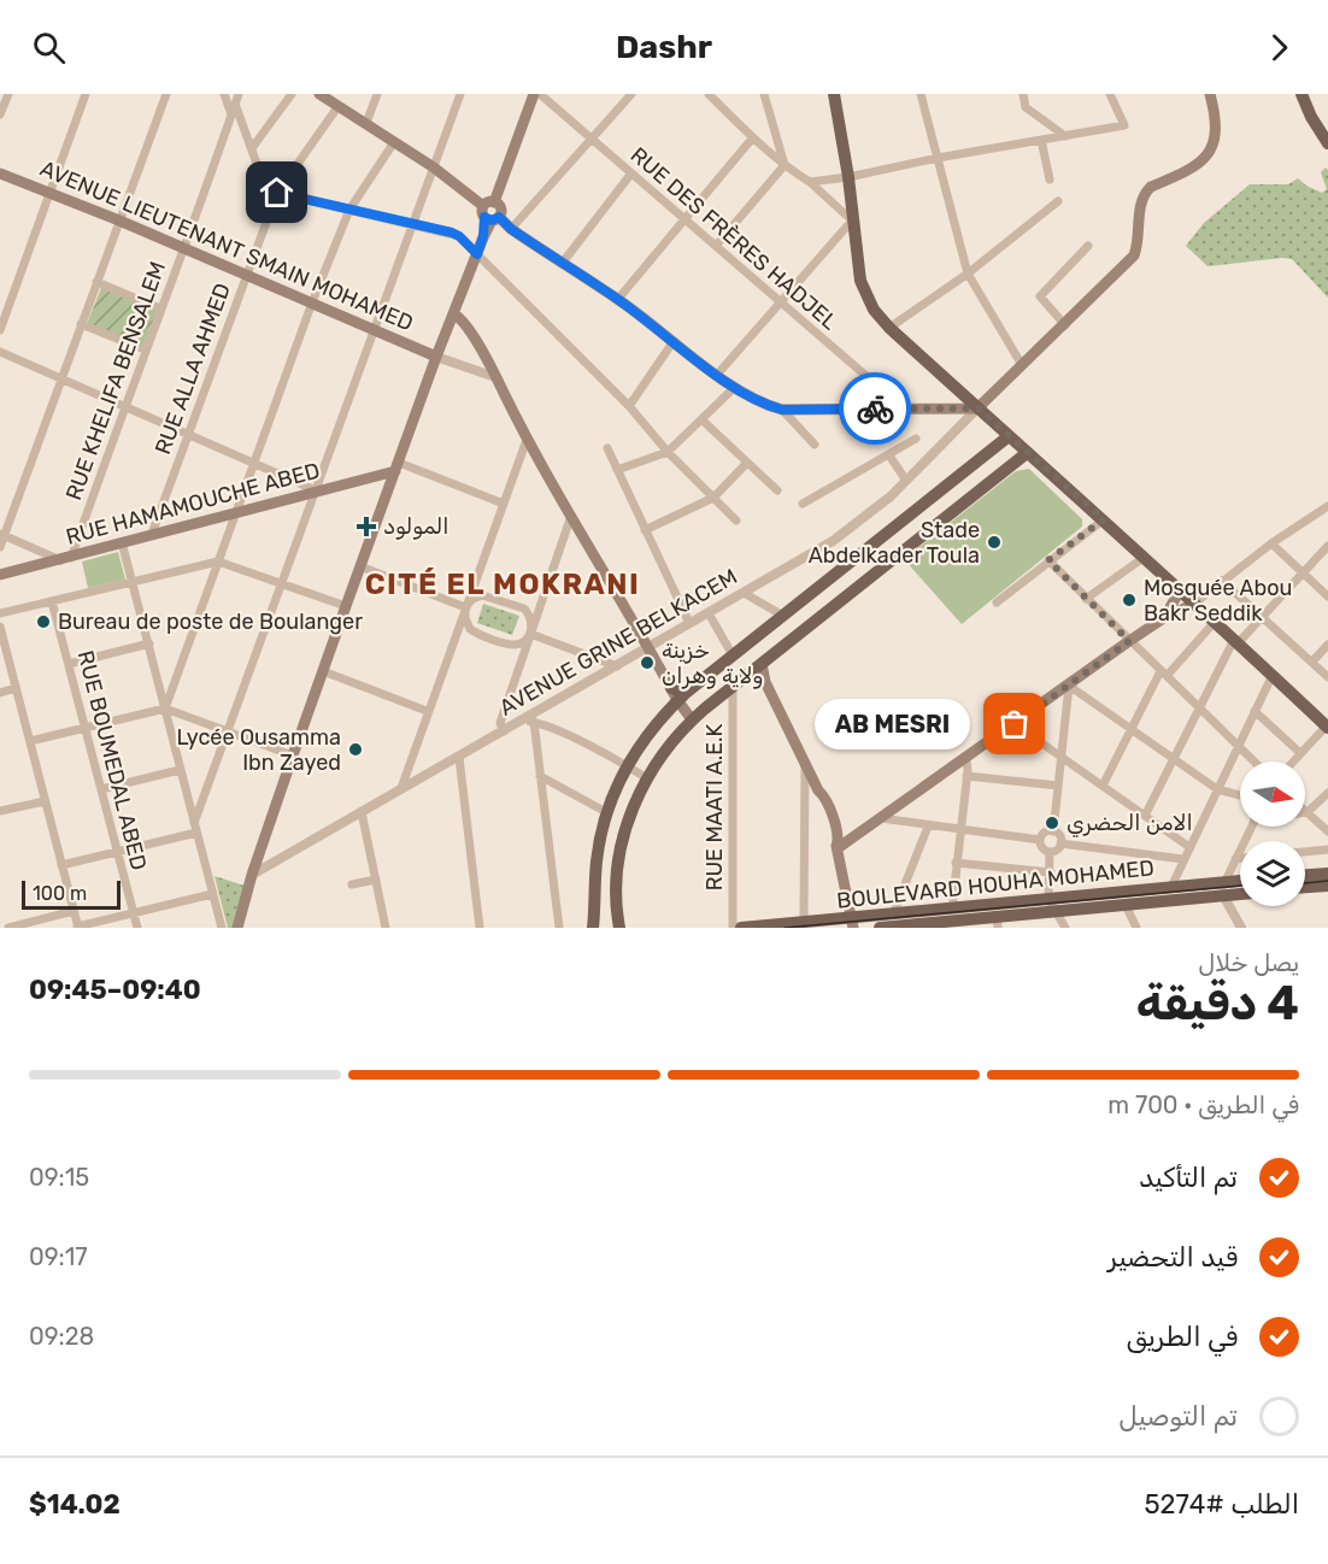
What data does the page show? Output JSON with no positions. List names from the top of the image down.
{
  "streets": {
    "main road": ["AVENUE LIEUTENANT SMAIN MOHAMED", "RUE HAMAMOUCHE ABED", "BOULEVARD HOUHA MOHAMED"],
    "street": [
      "RUE DES FRÈRES HADJEL",
      "RUE ALLA AHMED",
      "RUE KHELIFA BENSALEM",
      "AVENUE GRINE BELKACEM",
      "RUE BOUMEDAL ABED",
      "RUE MAATI A.E.K"
    ]
  },
  "crossings": [
    ["AVENUE LIEUTENANT SMAIN MOHAMED", "RUE ALLA AHMED"],
    ["AVENUE LIEUTENANT SMAIN MOHAMED", "RUE KHELIFA BENSALEM"],
    ["RUE ALLA AHMED", "RUE HAMAMOUCHE ABED"],
    ["RUE KHELIFA BENSALEM", "RUE HAMAMOUCHE ABED"]
  ],
  "districts": ["CITÉ EL MOKRANI"],
  "places": {
    "health": ["المولود"],
    "other": [
      "Stade Abdelkader Toula",
      "Mosquée Abou Bakr Seddik",
      "Bureau de poste de Boulanger",
      "خزينة ولاية وهران",
      "AB MESRI",
      "Lycée Ousamma Ibn Zayed",
      "الامن الحضري"
    ]
  },
  "scale_bar": "100 m",
  "north": "right",
  "page": {
    "header": "Dashr",
    "bubble": "AB MESRI",
    "scale": "100 m",
    "heading": ["4 دقيقة", "يصل خلال", "09:40–09:45"],
    "panel": ["الطلب #5274", "$14.02"],
    "bar": "في الطريق · 700 m",
    "list": [
      ["تم التأكيد", "09:15"],
      ["قيد التحضير", "09:17"],
      ["في الطريق", "09:28"],
      "تم التوصيل"
    ]
  }
}
